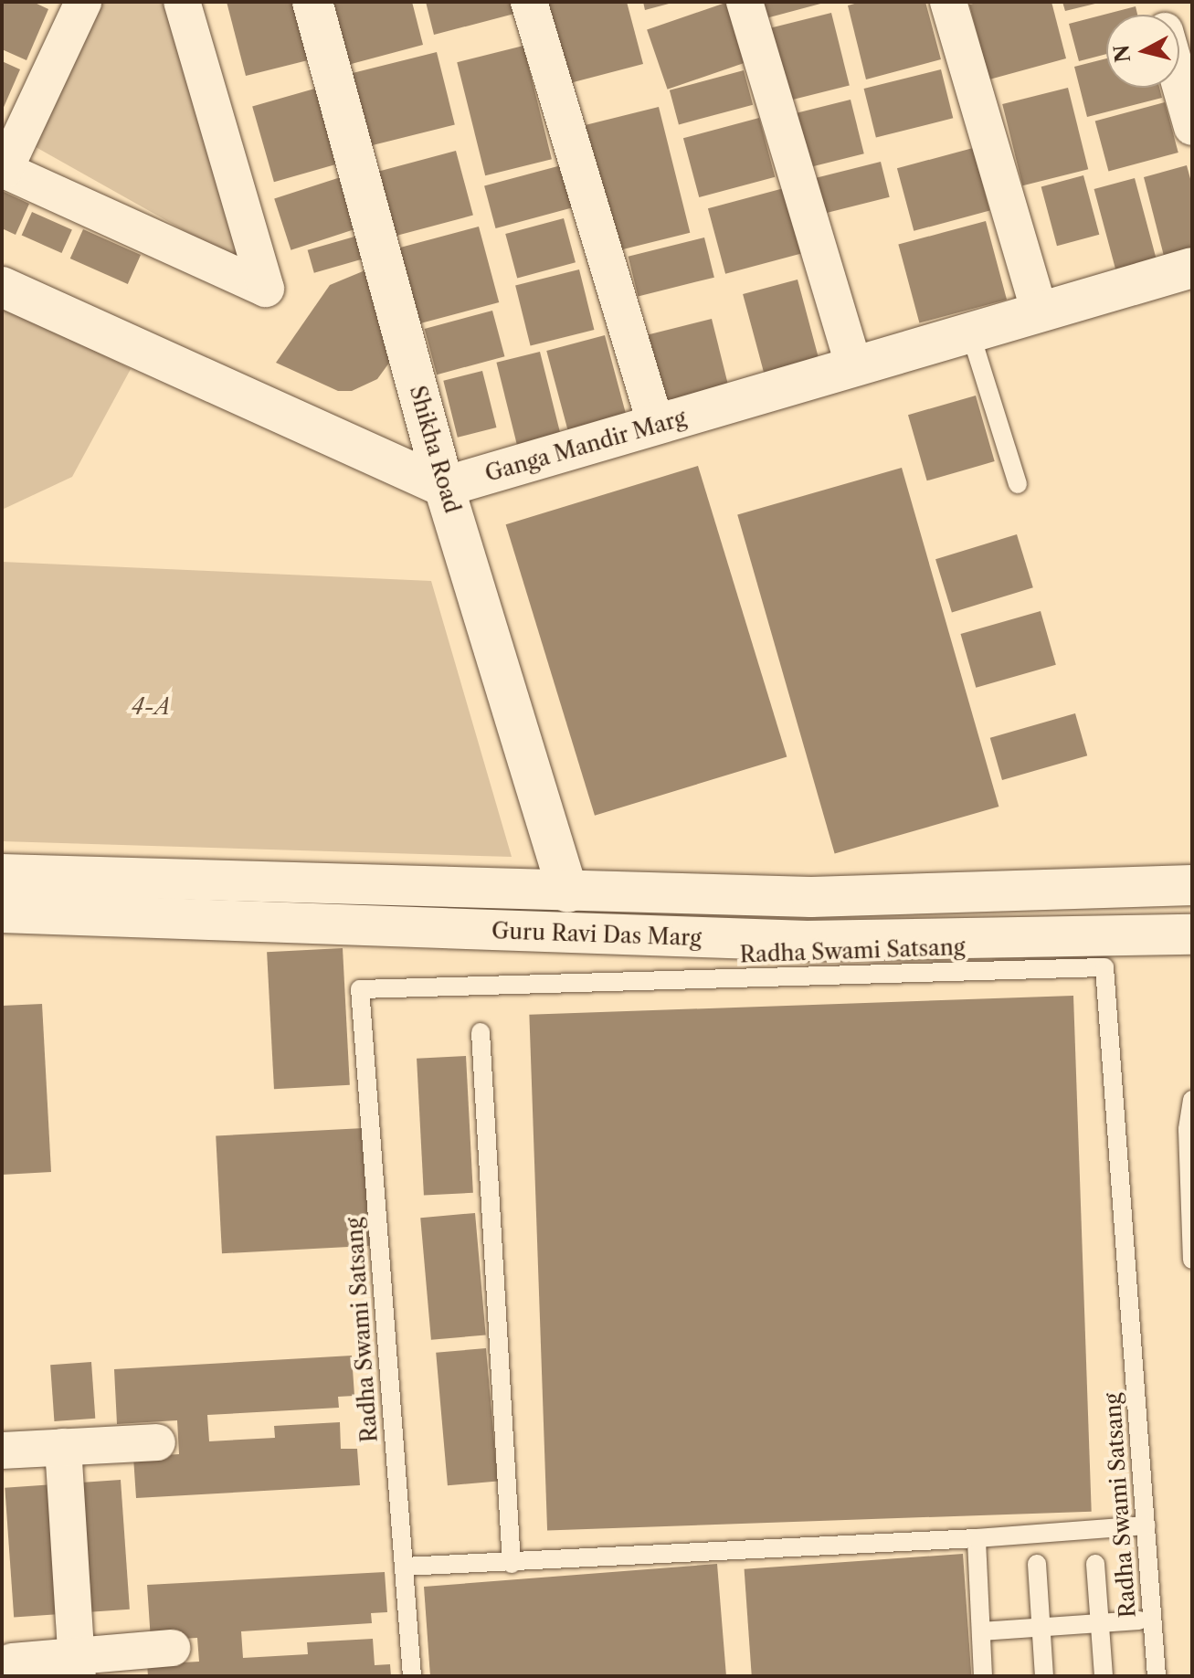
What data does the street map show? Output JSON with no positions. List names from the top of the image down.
{
  "streets": {
    "street": ["Ganga Mandir Marg", "Shikha Road", "Guru Ravi Das Marg"],
    "lane": ["Radha Swami Satsang"]
  },
  "crossings": [
    ["Ganga Mandir Marg", "Shikha Road"],
    ["Shikha Road", "Guru Ravi Das Marg"],
    ["Guru Ravi Das Marg", "Radha Swami Satsang"]
  ],
  "parks": ["4-A"],
  "north": "left"
}
